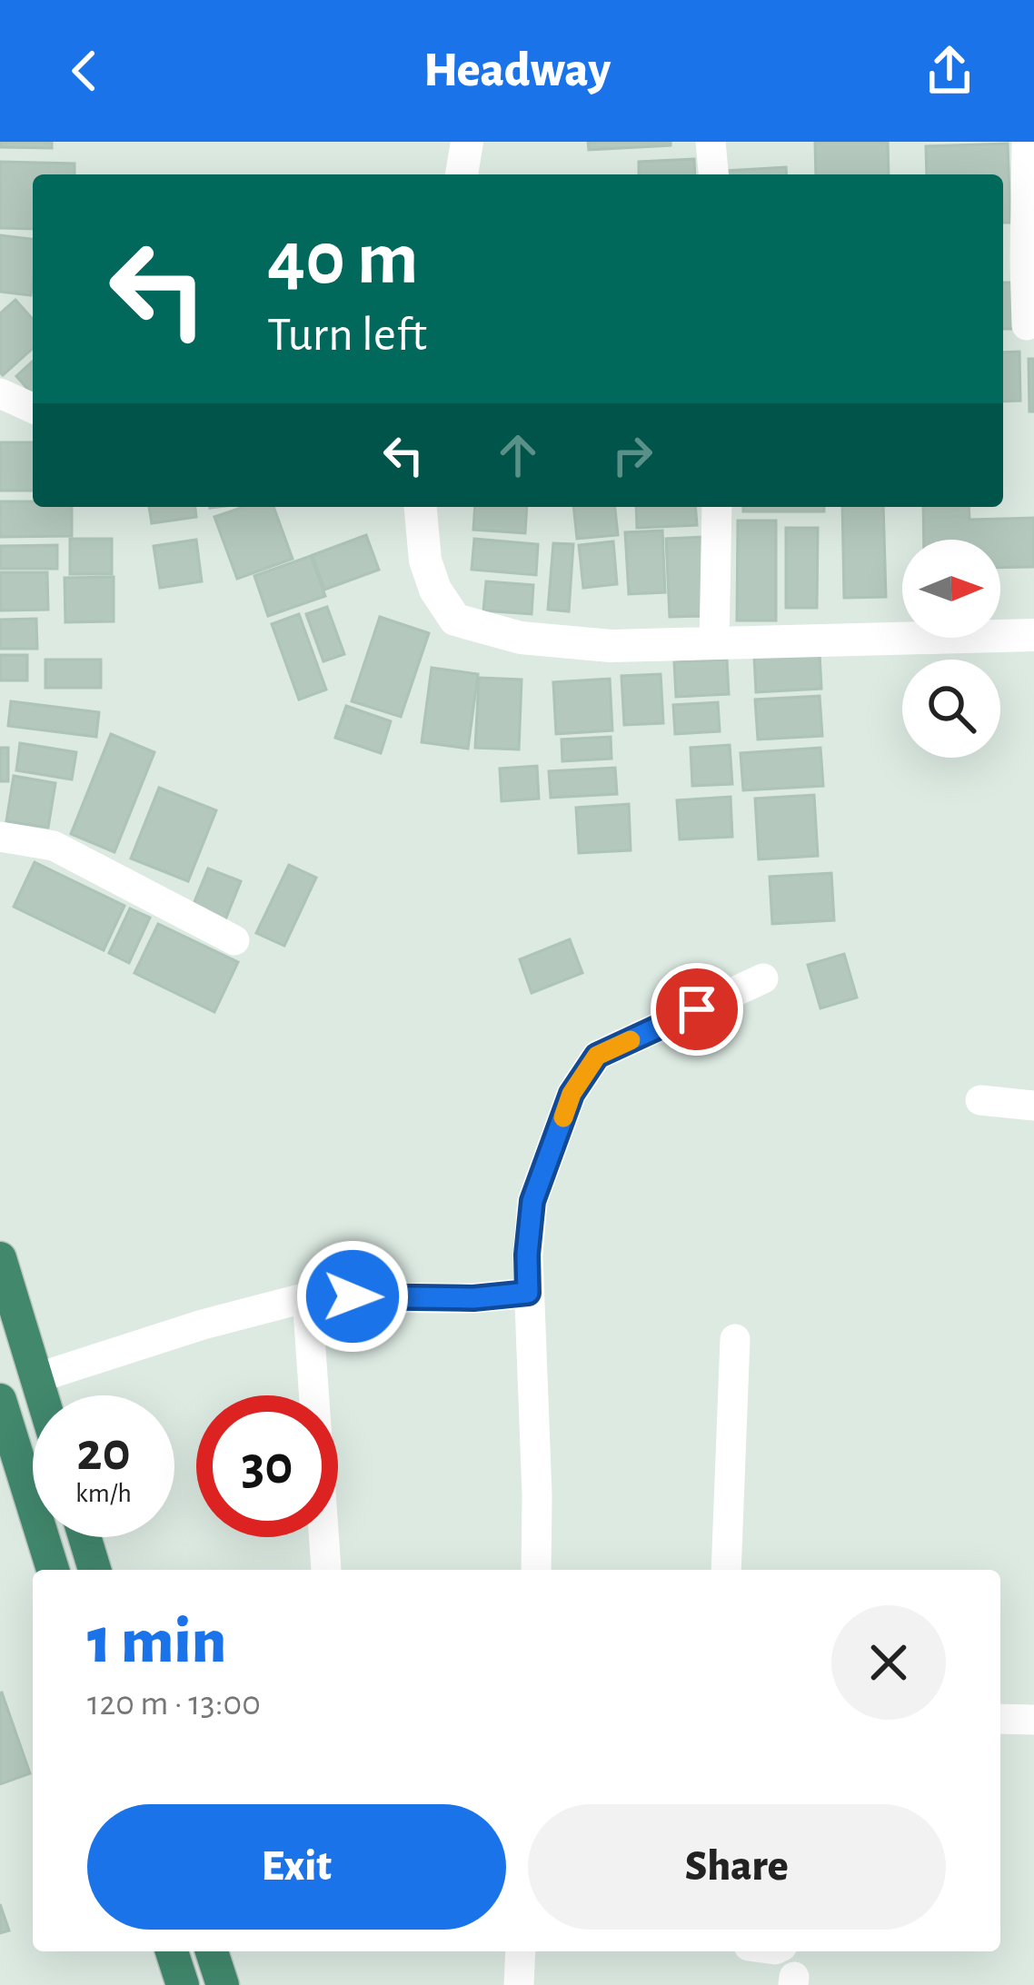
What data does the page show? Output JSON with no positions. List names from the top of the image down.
{
  "north": "right",
  "page": {
    "header": "Headway",
    "turn": ["40 m", "Turn left"],
    "speed": "20 km/h",
    "limit": "30",
    "heading": ["1 min", "120 m · 13:00"],
    "buttons": ["Exit", "Share"]
  }
}
